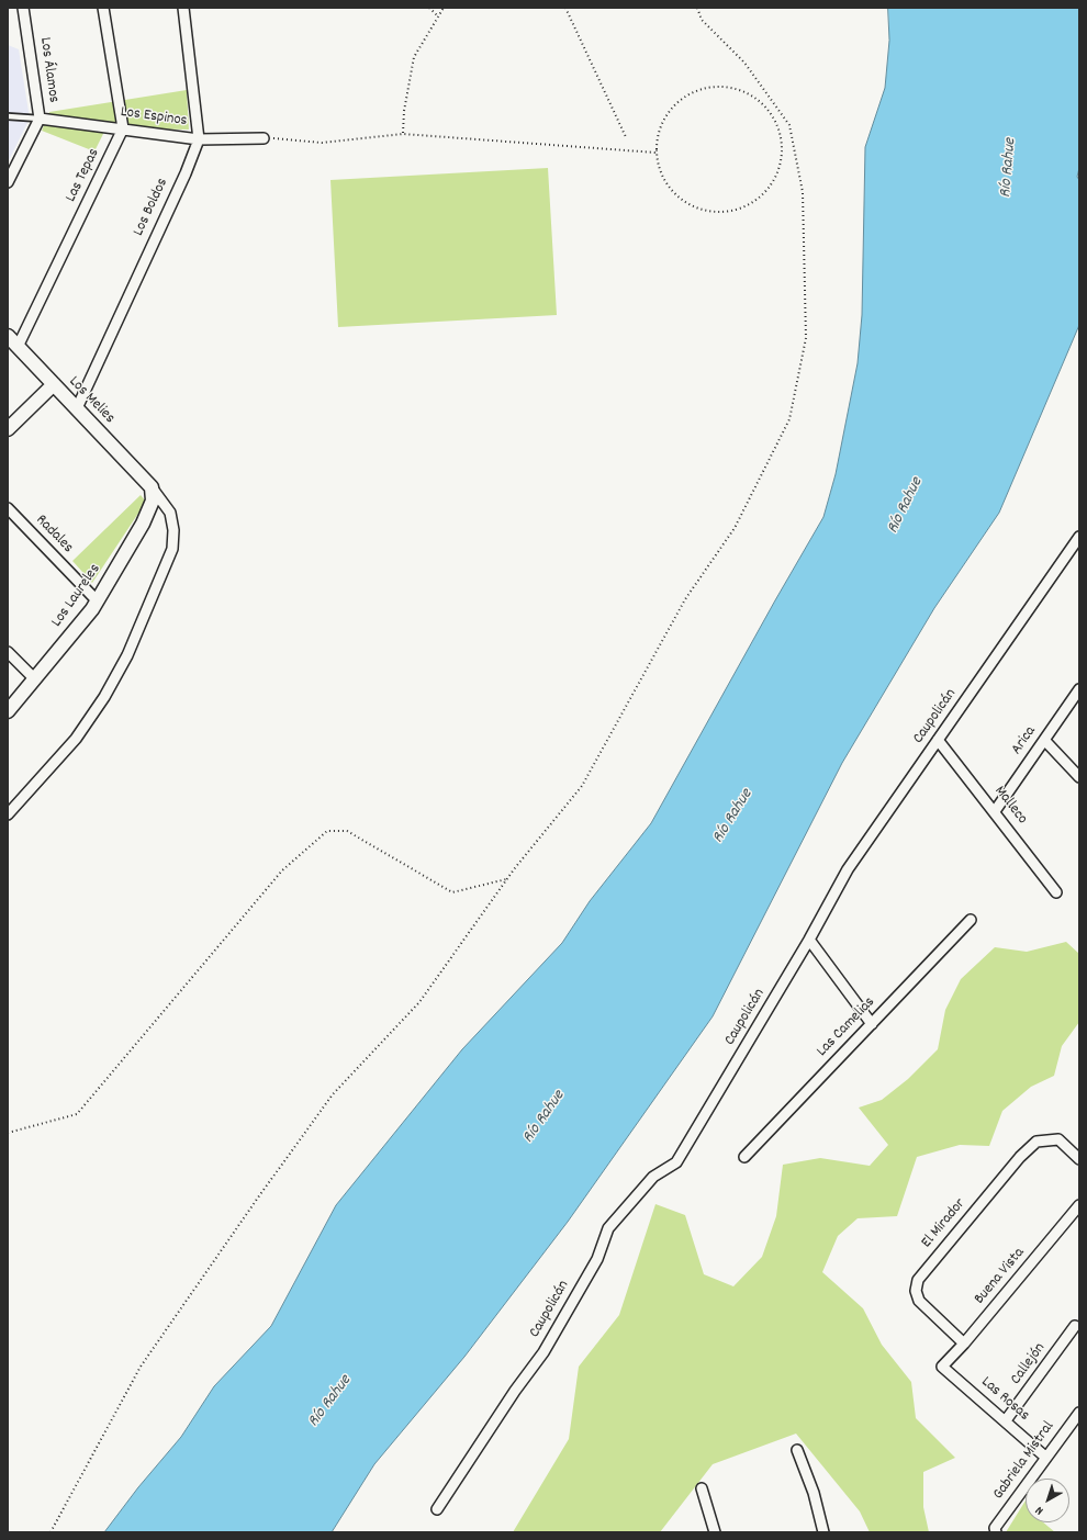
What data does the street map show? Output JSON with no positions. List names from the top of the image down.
{
  "streets": {
    "street": [
      "Los Álamos",
      "Los Espinos",
      "Las Tepas",
      "Los Boldos",
      "Los Melies",
      "Radales",
      "Los Laureles",
      "Caupolicán",
      "Arica",
      "Malleco",
      "Las Camelias",
      "El Mirador",
      "Buena Vista",
      "Callejón",
      "Las Rosas",
      "Gabriela Mistral"
    ]
  },
  "crossings": [
    ["Los Álamos", "Los Espinos"],
    ["Los Espinos", "Las Tepas"],
    ["Los Espinos", "Los Boldos"],
    ["Las Tepas", "Los Melies"],
    ["Los Boldos", "Los Melies"],
    ["Los Melies", "Los Laureles"],
    ["Radales", "Los Laureles"],
    ["Caupolicán", "Malleco"],
    ["Arica", "Malleco"],
    ["El Mirador", "Buena Vista"],
    ["Buena Vista", "Las Rosas"],
    ["Callejón", "Las Rosas"],
    ["Las Rosas", "Gabriela Mistral"]
  ],
  "water": ["Río Rahue"],
  "north": "bottom left"
}
